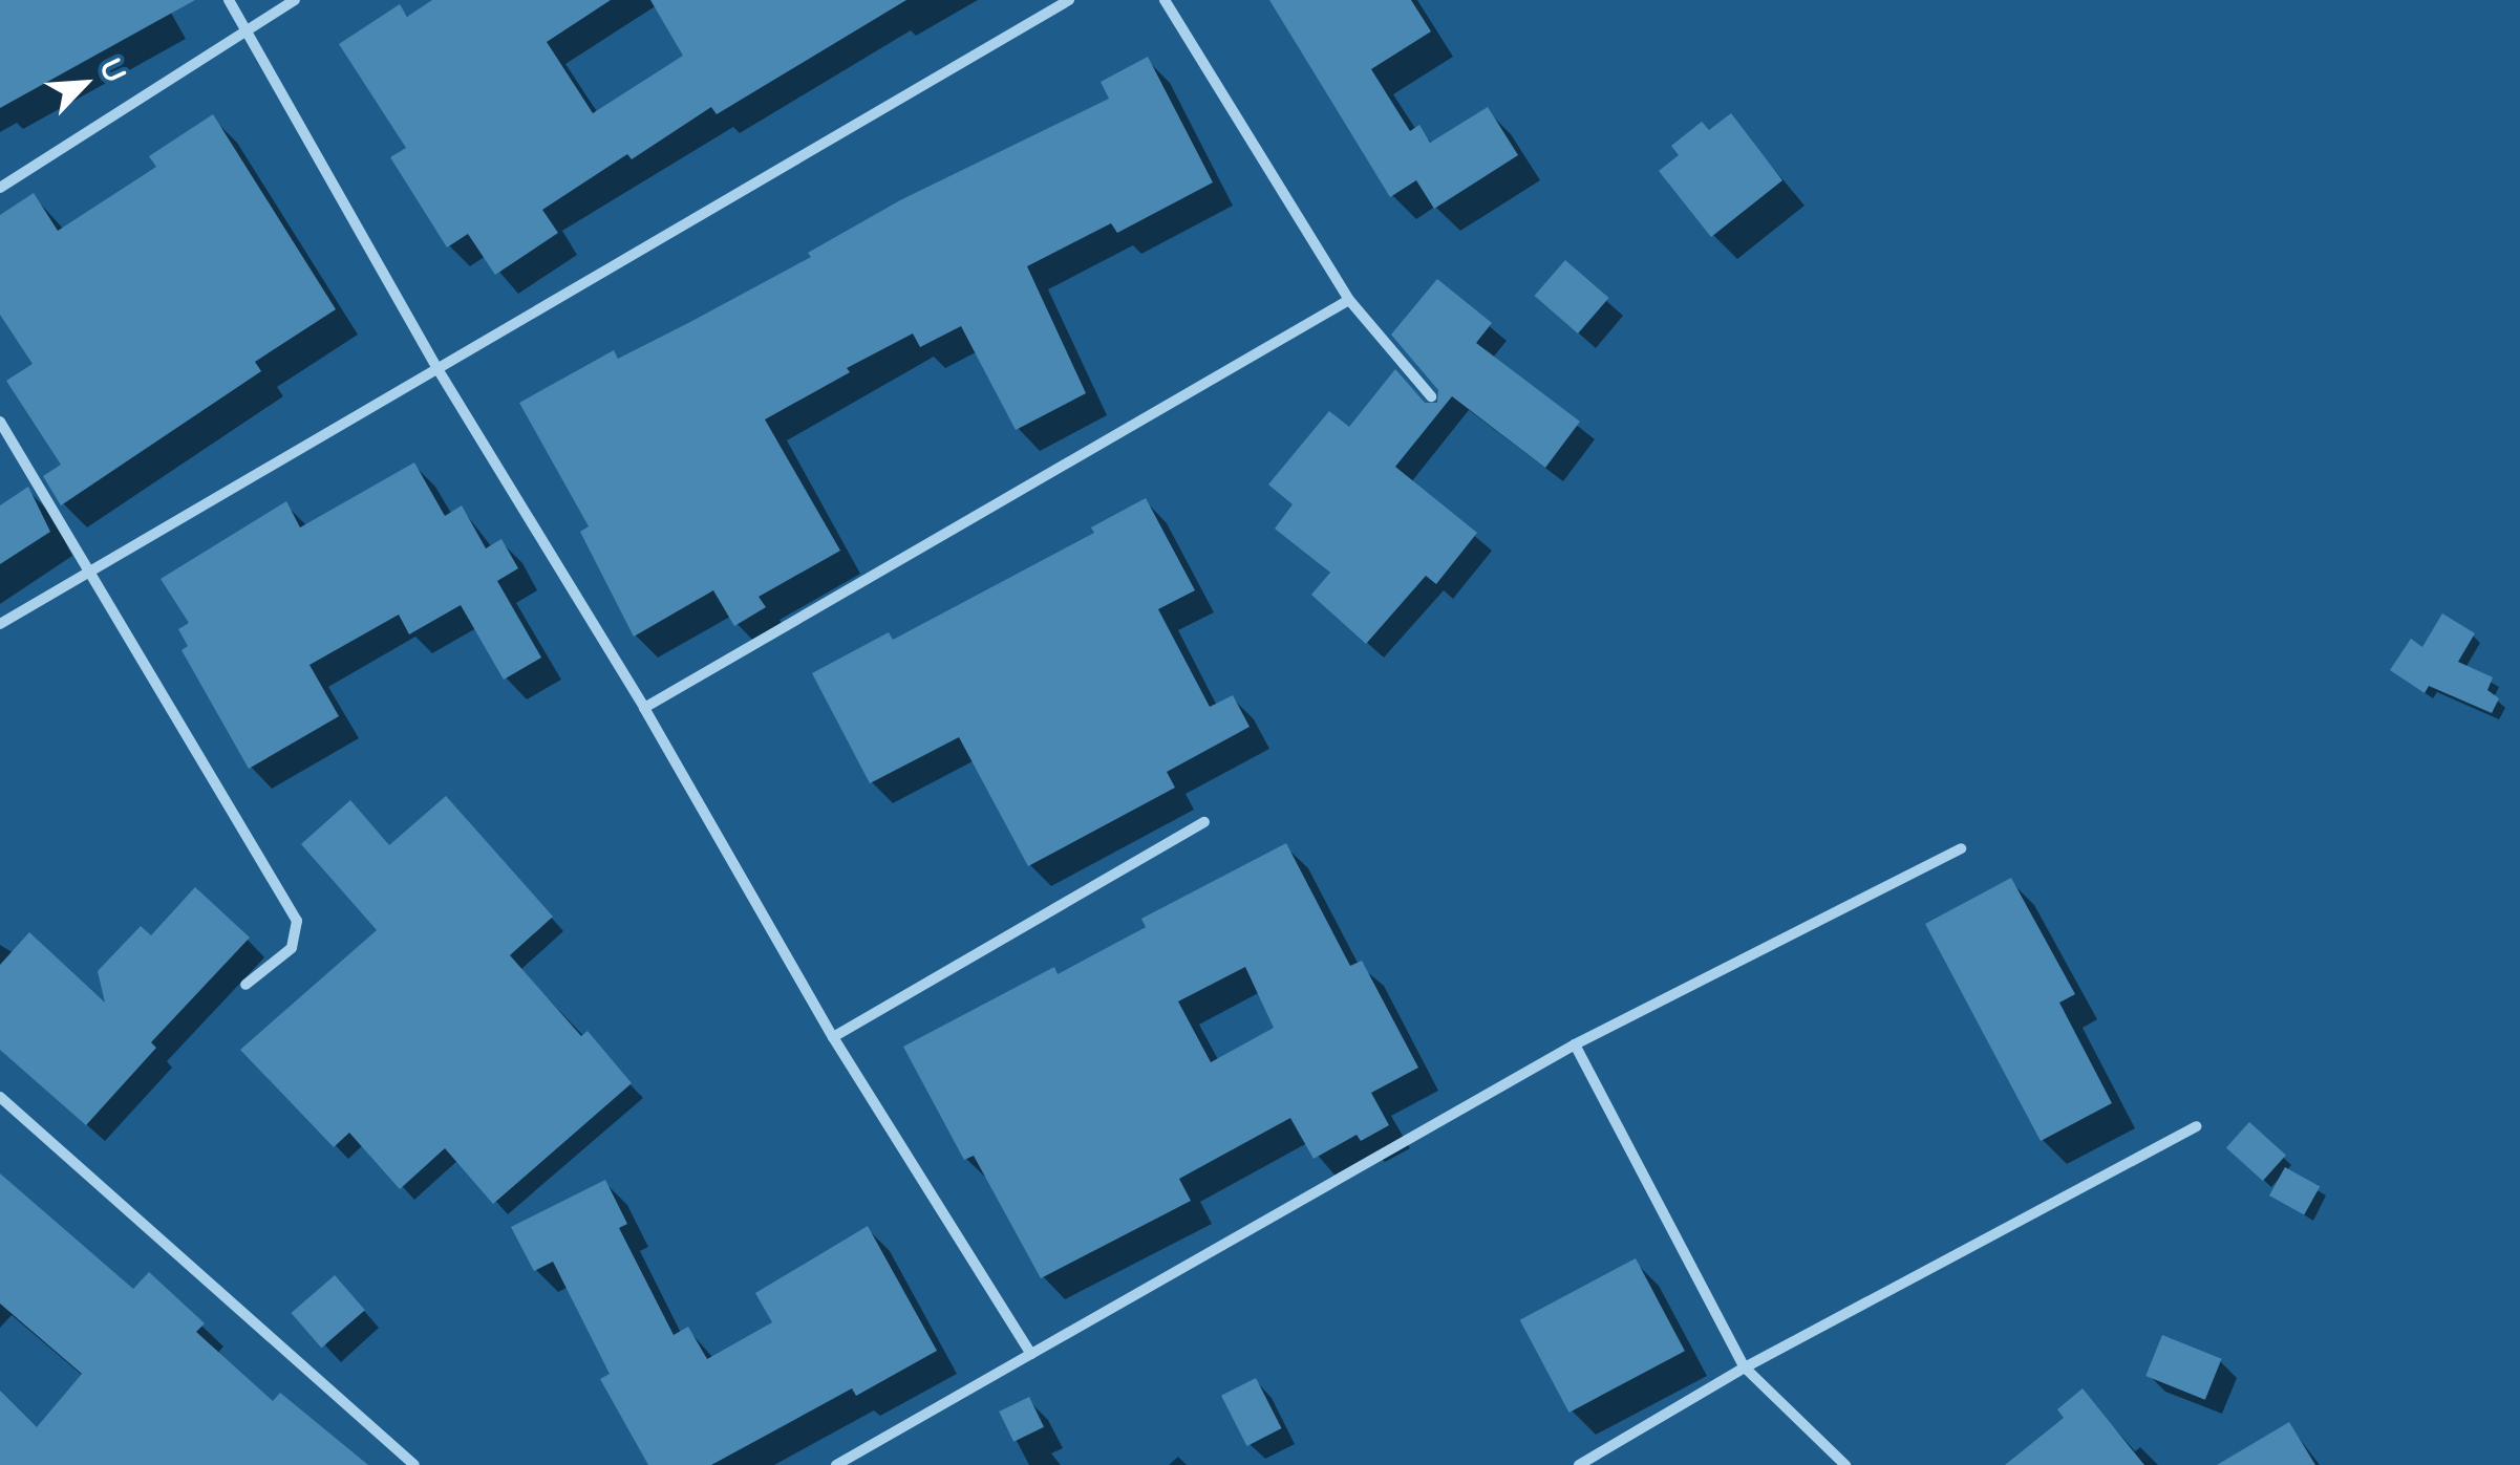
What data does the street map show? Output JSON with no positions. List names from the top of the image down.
{
  "north": "top right"
}
